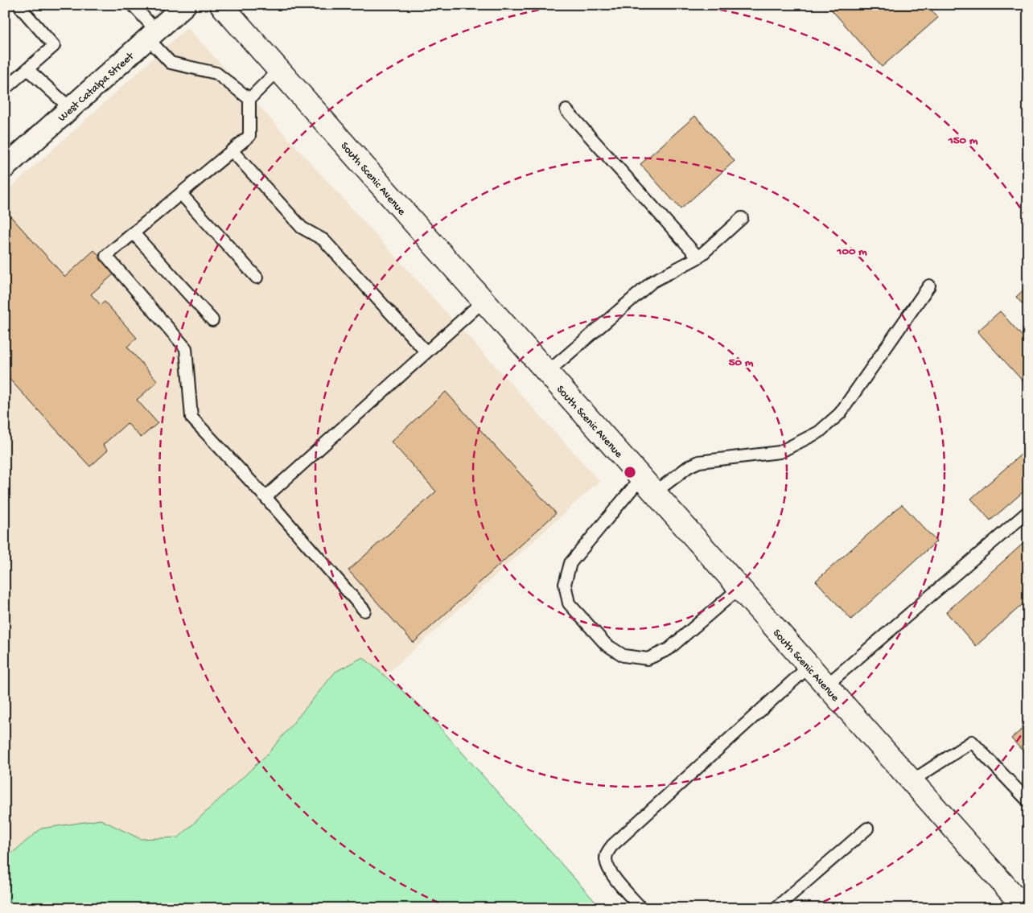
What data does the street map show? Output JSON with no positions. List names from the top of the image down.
{
  "streets": {
    "main road": ["South Scenic Avenue"],
    "street": ["West Catalpa Street"]
  },
  "rings": ["150 m", "100 m", "50 m"]
}
